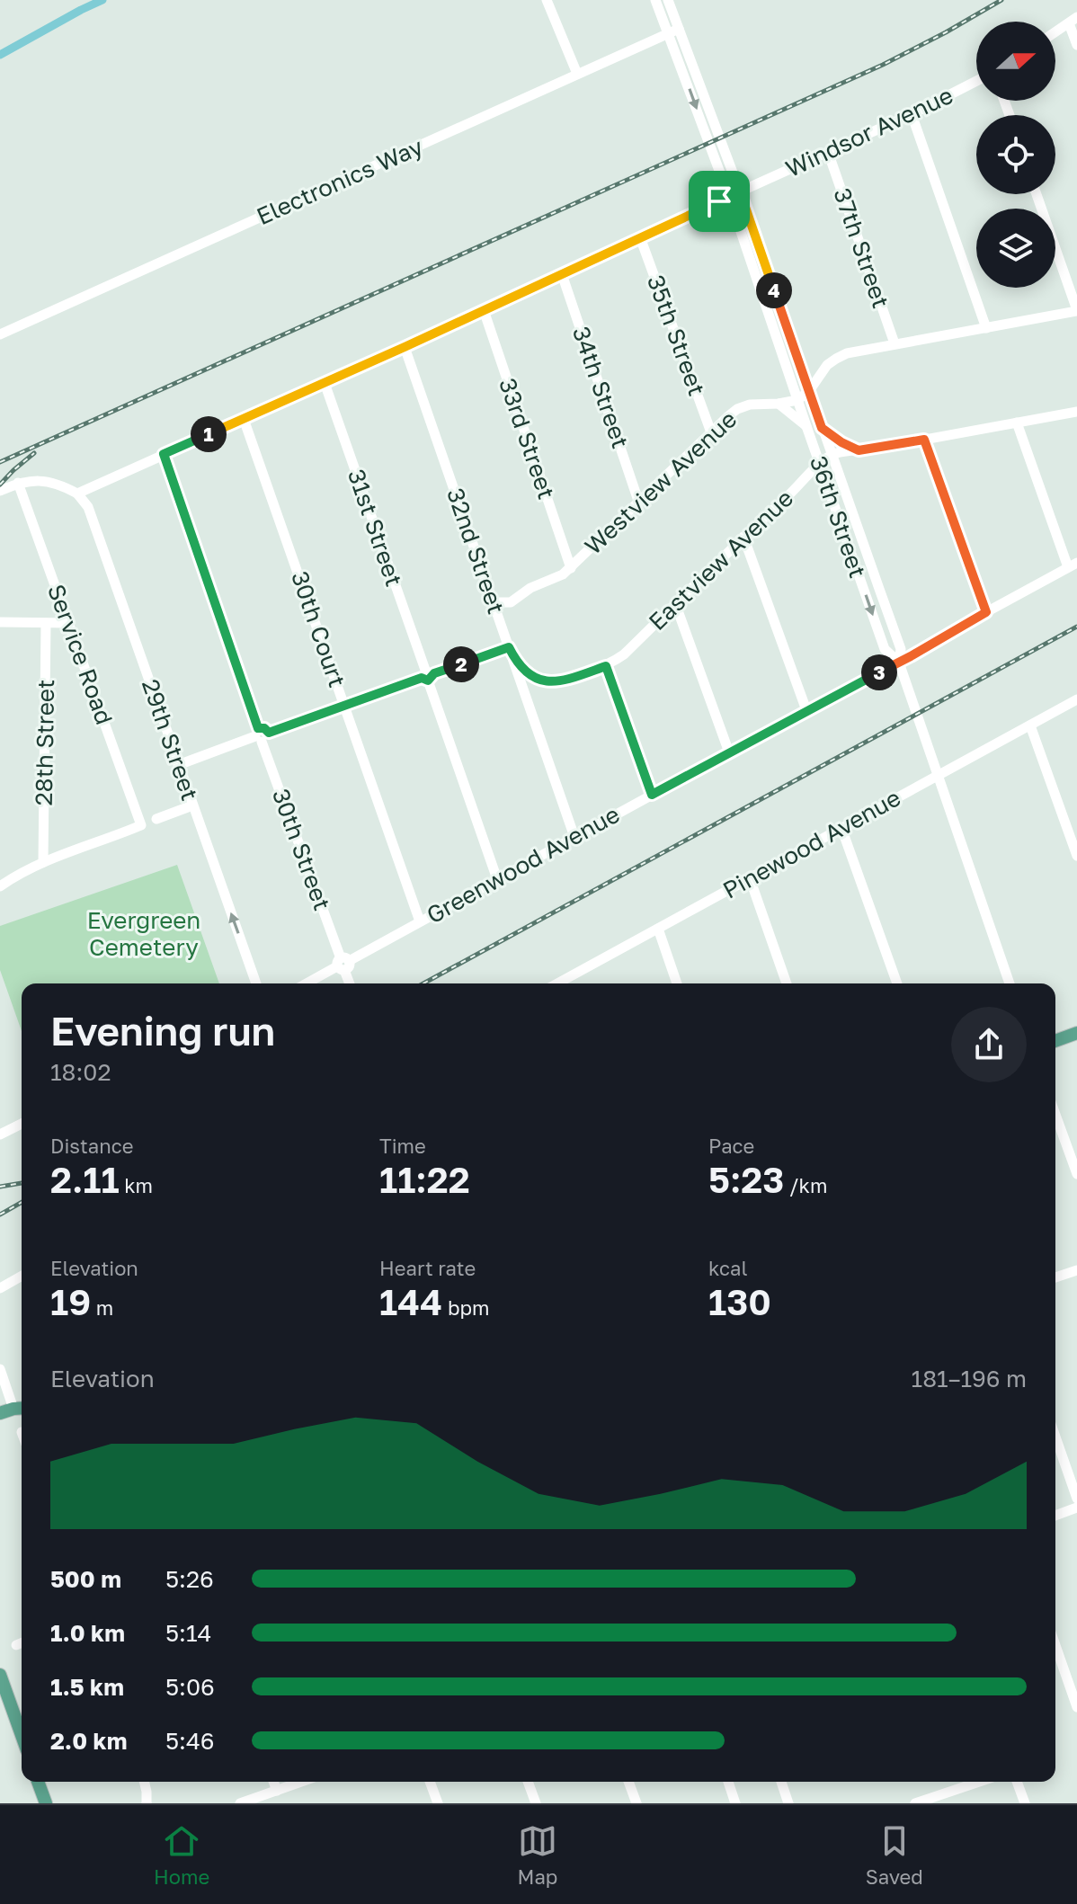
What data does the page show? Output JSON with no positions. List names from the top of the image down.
{
  "streets": {
    "street": [
      "Windsor Avenue",
      "Electronics Way",
      "37th Street",
      "35th Street",
      "34th Street",
      "33rd Street",
      "Westview Avenue",
      "36th Street",
      "31st Street",
      "32nd Street",
      "Eastview Avenue",
      "30th Court",
      "Service Road",
      "29th Street",
      "28th Street",
      "Pinewood Avenue",
      "30th Street",
      "Greenwood Avenue"
    ]
  },
  "crossings": [
    ["Windsor Avenue", "37th Street"],
    ["Windsor Avenue", "35th Street"],
    ["Windsor Avenue", "34th Street"],
    ["Windsor Avenue", "33rd Street"],
    ["Windsor Avenue", "36th Street"],
    ["Windsor Avenue", "31st Street"],
    ["Windsor Avenue", "32nd Street"],
    ["Windsor Avenue", "30th Court"],
    ["Windsor Avenue", "29th Street"],
    ["Windsor Avenue", "30th Street"],
    ["Electronics Way", "36th Street"],
    ["37th Street", "Westview Avenue"],
    ["35th Street", "Westview Avenue"],
    ["34th Street", "Westview Avenue"],
    ["33rd Street", "Westview Avenue"],
    ["Westview Avenue", "36th Street"],
    ["Westview Avenue", "32nd Street"],
    ["36th Street", "Eastview Avenue"],
    ["36th Street", "Pinewood Avenue"],
    ["36th Street", "Greenwood Avenue"],
    ["31st Street", "Greenwood Avenue"],
    ["32nd Street", "Eastview Avenue"],
    ["32nd Street", "Greenwood Avenue"],
    ["30th Court", "Greenwood Avenue"],
    ["Service Road", "28th Street"],
    ["30th Street", "Greenwood Avenue"]
  ],
  "one_way": ["29th Street"],
  "parks": ["Evergreen Cemetery"],
  "north": "right",
  "page": {
    "pins": [
      "4",
      "1",
      "2",
      "3"
    ],
    "heading": ["Evening run", "18:02"],
    "stats": [
      ["Distance", "2.11 km"],
      ["Time", "11:22"],
      ["Pace", "5:23 /km"],
      ["Elevation", "19 m"],
      ["Heart rate", "144 bpm"],
      ["kcal", "130"]
    ],
    "chart": ["Elevation", "181–196 m"],
    "list": [
      {
        "name": "500 m",
        "note": "5:26"
      },
      {
        "name": "1.0 km",
        "note": "5:14"
      },
      {
        "name": "1.5 km",
        "note": "5:06"
      },
      {
        "name": "2.0 km",
        "note": "5:46"
      }
    ],
    "tabs": ["Home", "Map", "Saved"]
  }
}
